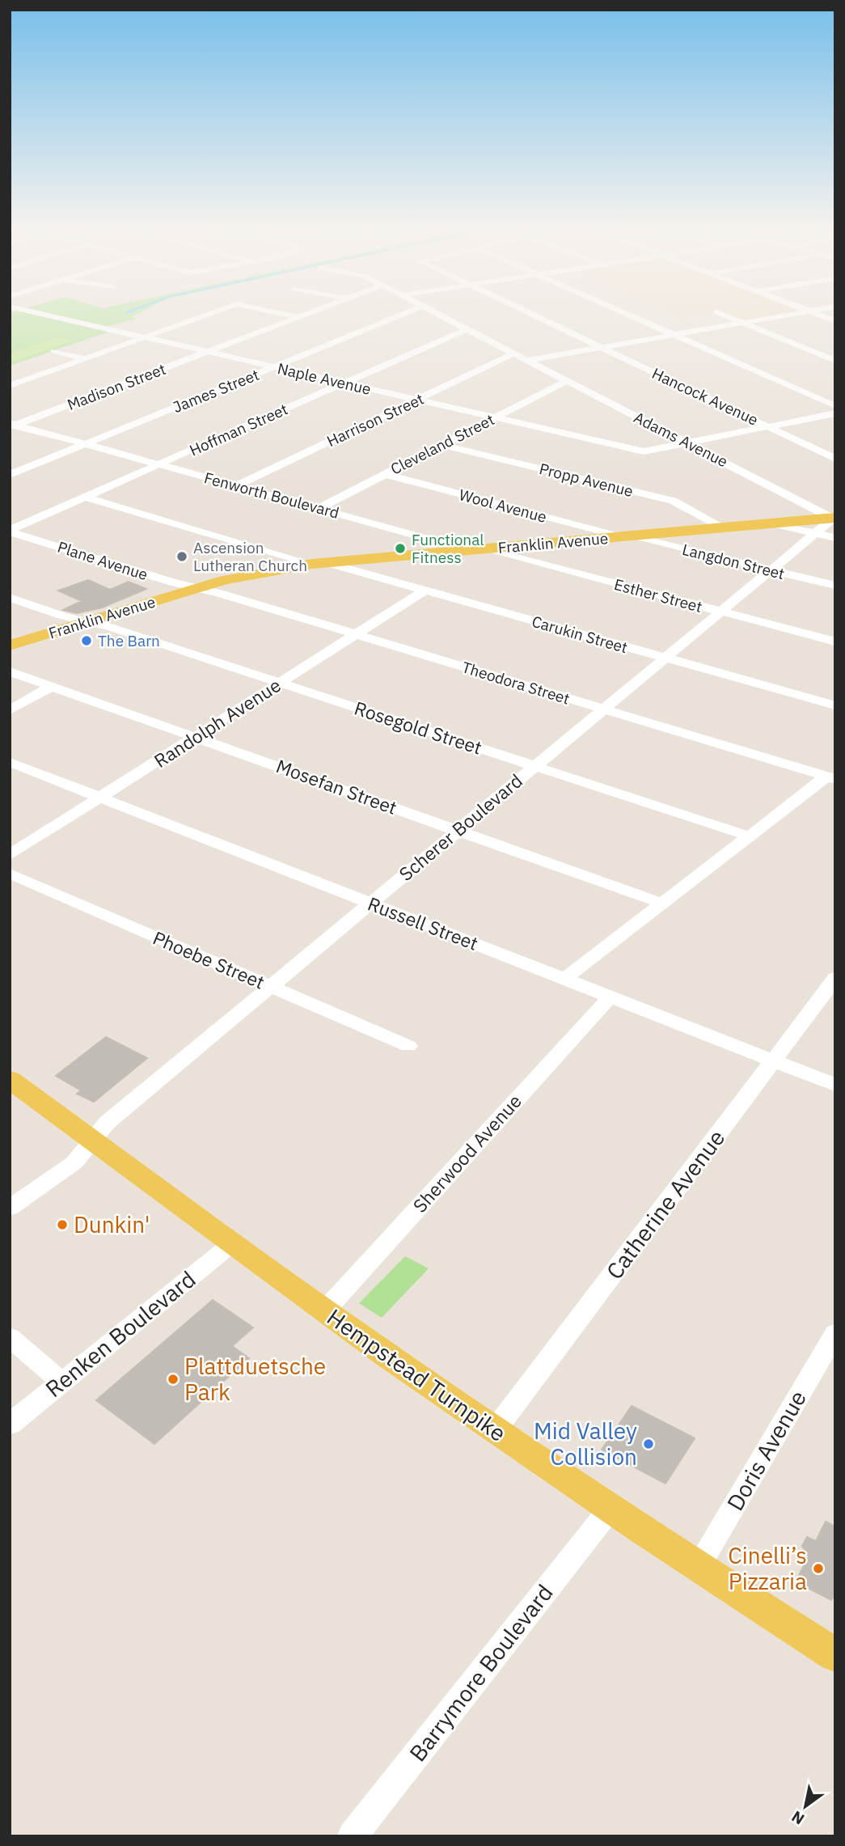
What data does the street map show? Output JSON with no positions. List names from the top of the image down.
{
  "streets": {
    "main road": ["Franklin Avenue", "Hempstead Turnpike"],
    "street": [
      "Naple Avenue",
      "Madison Street",
      "James Street",
      "Hancock Avenue",
      "Harrison Street",
      "Hoffman Street",
      "Adams Avenue",
      "Cleveland Street",
      "Propp Avenue",
      "Fenworth Boulevard",
      "Wool Avenue",
      "Plane Avenue",
      "Langdon Street",
      "Esther Street",
      "Carukin Street",
      "Theodora Street",
      "Randolph Avenue",
      "Rosegold Street",
      "Mosefan Street",
      "Scherer Boulevard",
      "Russell Street",
      "Phoebe Street",
      "Sherwood Avenue",
      "Catherine Avenue",
      "Renken Boulevard",
      "Doris Avenue",
      "Barrymore Boulevard"
    ]
  },
  "crossings": [
    ["Naple Avenue", "Madison Street"],
    ["Naple Avenue", "James Street"],
    ["Naple Avenue", "Hancock Avenue"],
    ["Naple Avenue", "Harrison Street"],
    ["Naple Avenue", "Hoffman Street"],
    ["Naple Avenue", "Adams Avenue"],
    ["Naple Avenue", "Cleveland Street"],
    ["Madison Street", "Fenworth Boulevard"],
    ["James Street", "Fenworth Boulevard"],
    ["Harrison Street", "Adams Avenue"],
    ["Harrison Street", "Fenworth Boulevard"],
    ["Hoffman Street", "Fenworth Boulevard"],
    ["Hoffman Street", "Plane Avenue"],
    ["Hoffman Street", "Carukin Street"],
    ["Adams Avenue", "Cleveland Street"],
    ["Adams Avenue", "Franklin Avenue"],
    ["Adams Avenue", "Scherer Boulevard"],
    ["Cleveland Street", "Propp Avenue"],
    ["Cleveland Street", "Fenworth Boulevard"],
    ["Cleveland Street", "Wool Avenue"],
    ["Propp Avenue", "Franklin Avenue"],
    ["Fenworth Boulevard", "Franklin Avenue"],
    ["Fenworth Boulevard", "Esther Street"],
    ["Wool Avenue", "Franklin Avenue"],
    ["Wool Avenue", "Langdon Street"],
    ["Franklin Avenue", "Plane Avenue"],
    ["Franklin Avenue", "Langdon Street"],
    ["Franklin Avenue", "Esther Street"],
    ["Franklin Avenue", "Carukin Street"],
    ["Franklin Avenue", "Theodora Street"],
    ["Franklin Avenue", "Rosegold Street"],
    ["Franklin Avenue", "Scherer Boulevard"],
    ["Plane Avenue", "Theodora Street"],
    ["Langdon Street", "Scherer Boulevard"],
    ["Esther Street", "Scherer Boulevard"],
    ["Carukin Street", "Randolph Avenue"],
    ["Carukin Street", "Scherer Boulevard"],
    ["Theodora Street", "Randolph Avenue"],
    ["Theodora Street", "Scherer Boulevard"],
    ["Randolph Avenue", "Rosegold Street"],
    ["Randolph Avenue", "Mosefan Street"],
    ["Randolph Avenue", "Russell Street"],
    ["Rosegold Street", "Scherer Boulevard"],
    ["Mosefan Street", "Scherer Boulevard"],
    ["Scherer Boulevard", "Russell Street"],
    ["Scherer Boulevard", "Phoebe Street"],
    ["Scherer Boulevard", "Hempstead Turnpike"],
    ["Russell Street", "Sherwood Avenue"],
    ["Russell Street", "Catherine Avenue"],
    ["Sherwood Avenue", "Hempstead Turnpike"],
    ["Catherine Avenue", "Hempstead Turnpike"],
    ["Renken Boulevard", "Hempstead Turnpike"],
    ["Hempstead Turnpike", "Doris Avenue"],
    ["Hempstead Turnpike", "Barrymore Boulevard"]
  ],
  "places": [
    "Functional Fitness",
    "Ascension Lutheran Church",
    "The Barn",
    "Dunkin'",
    "Plattduetsche Park",
    "Mid Valley Collision",
    "Cinelli’s Pizzaria"
  ],
  "north": "bottom left"
}
